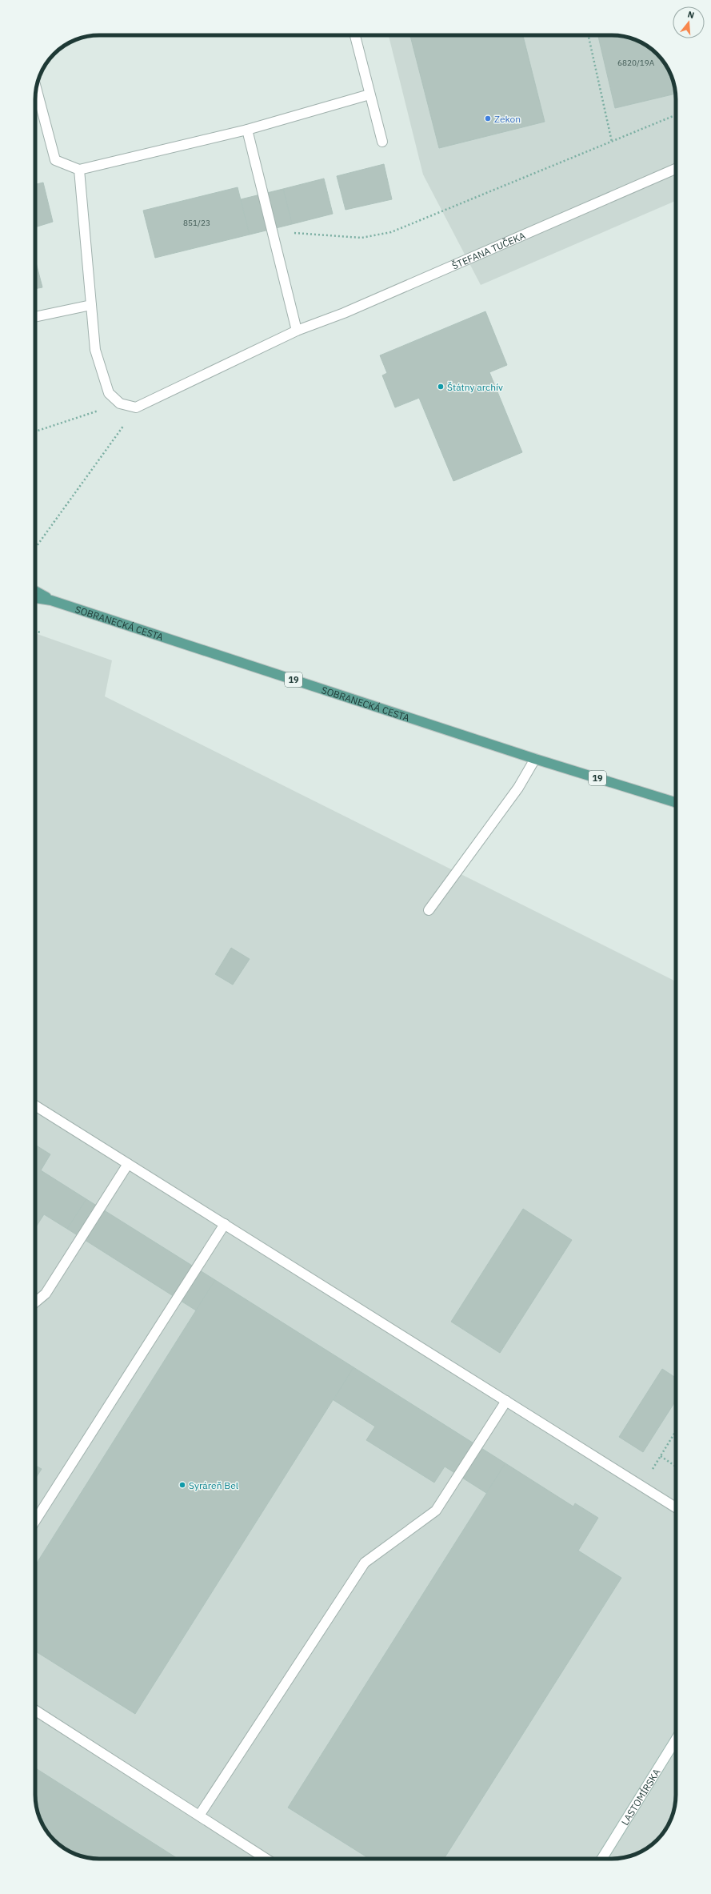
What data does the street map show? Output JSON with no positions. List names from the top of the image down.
{
  "streets": {
    "main road": ["SOBRANECKÁ CESTA", "19"],
    "street": ["ŠTEFANA TUČEKA", "LASTOMÍRSKA"]
  },
  "places": ["Zekon", "Štátny archív", "Syráreň Bel"],
  "house_numbers": ["6820/19A", "851/23"],
  "north": "top"
}
